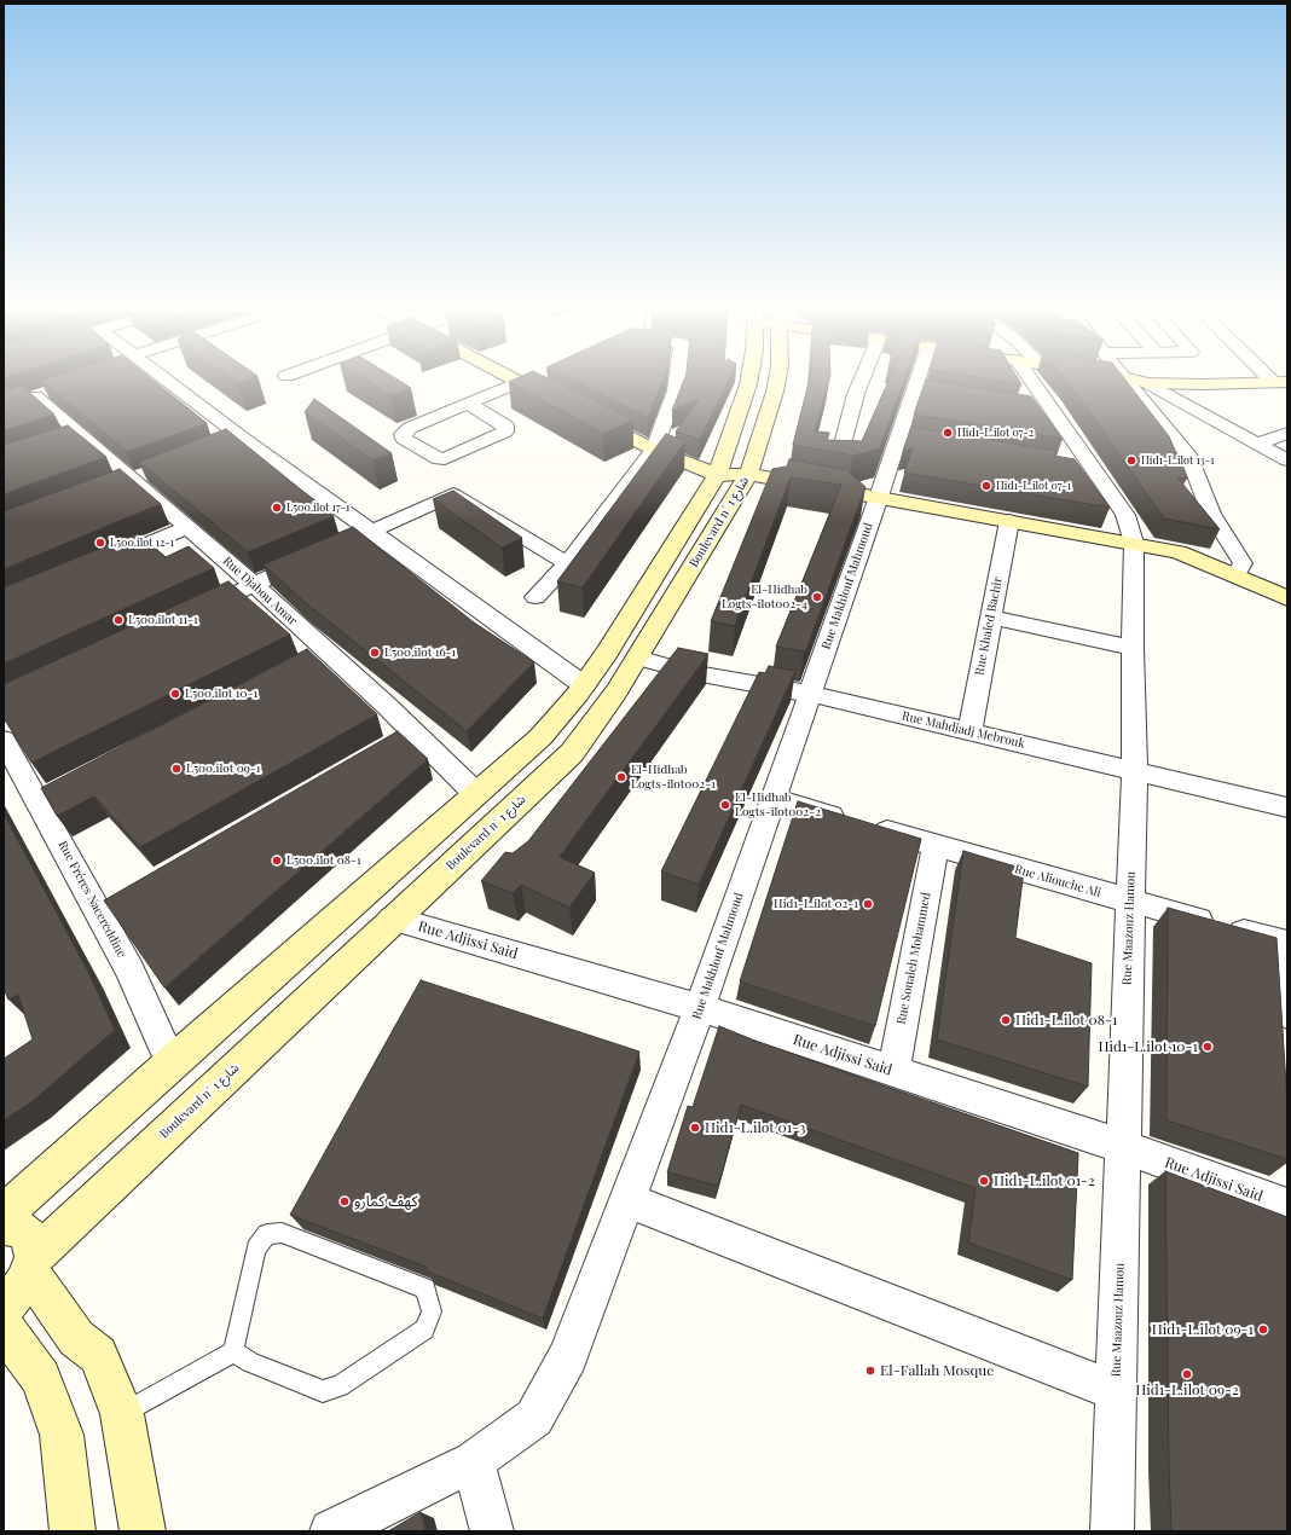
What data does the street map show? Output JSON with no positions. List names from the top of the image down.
{
  "streets": {
    "main road": ["Boulevard n° شارع 1"],
    "street": [
      "Rue Makhlouf Mahmoud",
      "Rue Djabou Amar",
      "Rue Khaled Bachir",
      "Rue Mahdjadj Mebrouk",
      "Rue Aliouche Ali",
      "Rue Fréres Nacereddine",
      "Rue Maazouz Hamou",
      "Rue Adjissi Said",
      "Rue Soualeh Mohammed"
    ]
  },
  "crossings": [
    ["Boulevard n° شارع 1", "Rue Mahdjadj Mebrouk"],
    ["Boulevard n° شارع 1", "Rue Adjissi Said"],
    ["Rue Makhlouf Mahmoud", "Rue Mahdjadj Mebrouk"],
    ["Rue Makhlouf Mahmoud", "Rue Aliouche Ali"],
    ["Rue Makhlouf Mahmoud", "Rue Adjissi Said"],
    ["Rue Khaled Bachir", "Rue Mahdjadj Mebrouk"],
    ["Rue Mahdjadj Mebrouk", "Rue Maazouz Hamou"],
    ["Rue Aliouche Ali", "Rue Maazouz Hamou"],
    ["Rue Aliouche Ali", "Rue Soualeh Mohammed"],
    ["Rue Maazouz Hamou", "Rue Adjissi Said"],
    ["Rue Adjissi Said", "Rue Soualeh Mohammed"]
  ],
  "places": [
    "Hid1-L.ilot 07-2",
    "Hid1-L.ilot 13-1",
    "Hid1-L.ilot 07-1",
    "L500.ilot 17-1",
    "L500.ilot 12-1",
    "El-Hidhab Logts-ilot002-4",
    "L500.ilot 11-1",
    "L500.ilot 16-1",
    "L500.ilot 10-1",
    "L500.ilot 09-1",
    "El-Hidhab Logts-ilot002-1",
    "El-Hidhab Logts-ilot002-2",
    "L500.ilot 08-1",
    "Hid1-L.ilot 02-1",
    "Hid1-L.ilot 08-1",
    "Hid1-L.ilot 10-1",
    "Hid1-L.ilot 01-3",
    "Hid1-L.ilot 01-2",
    "كهف كمارو",
    "Hid1-L.ilot 09-1",
    "El-Fallah Mosque",
    "Hid1-L.ilot 09-2"
  ]
}
